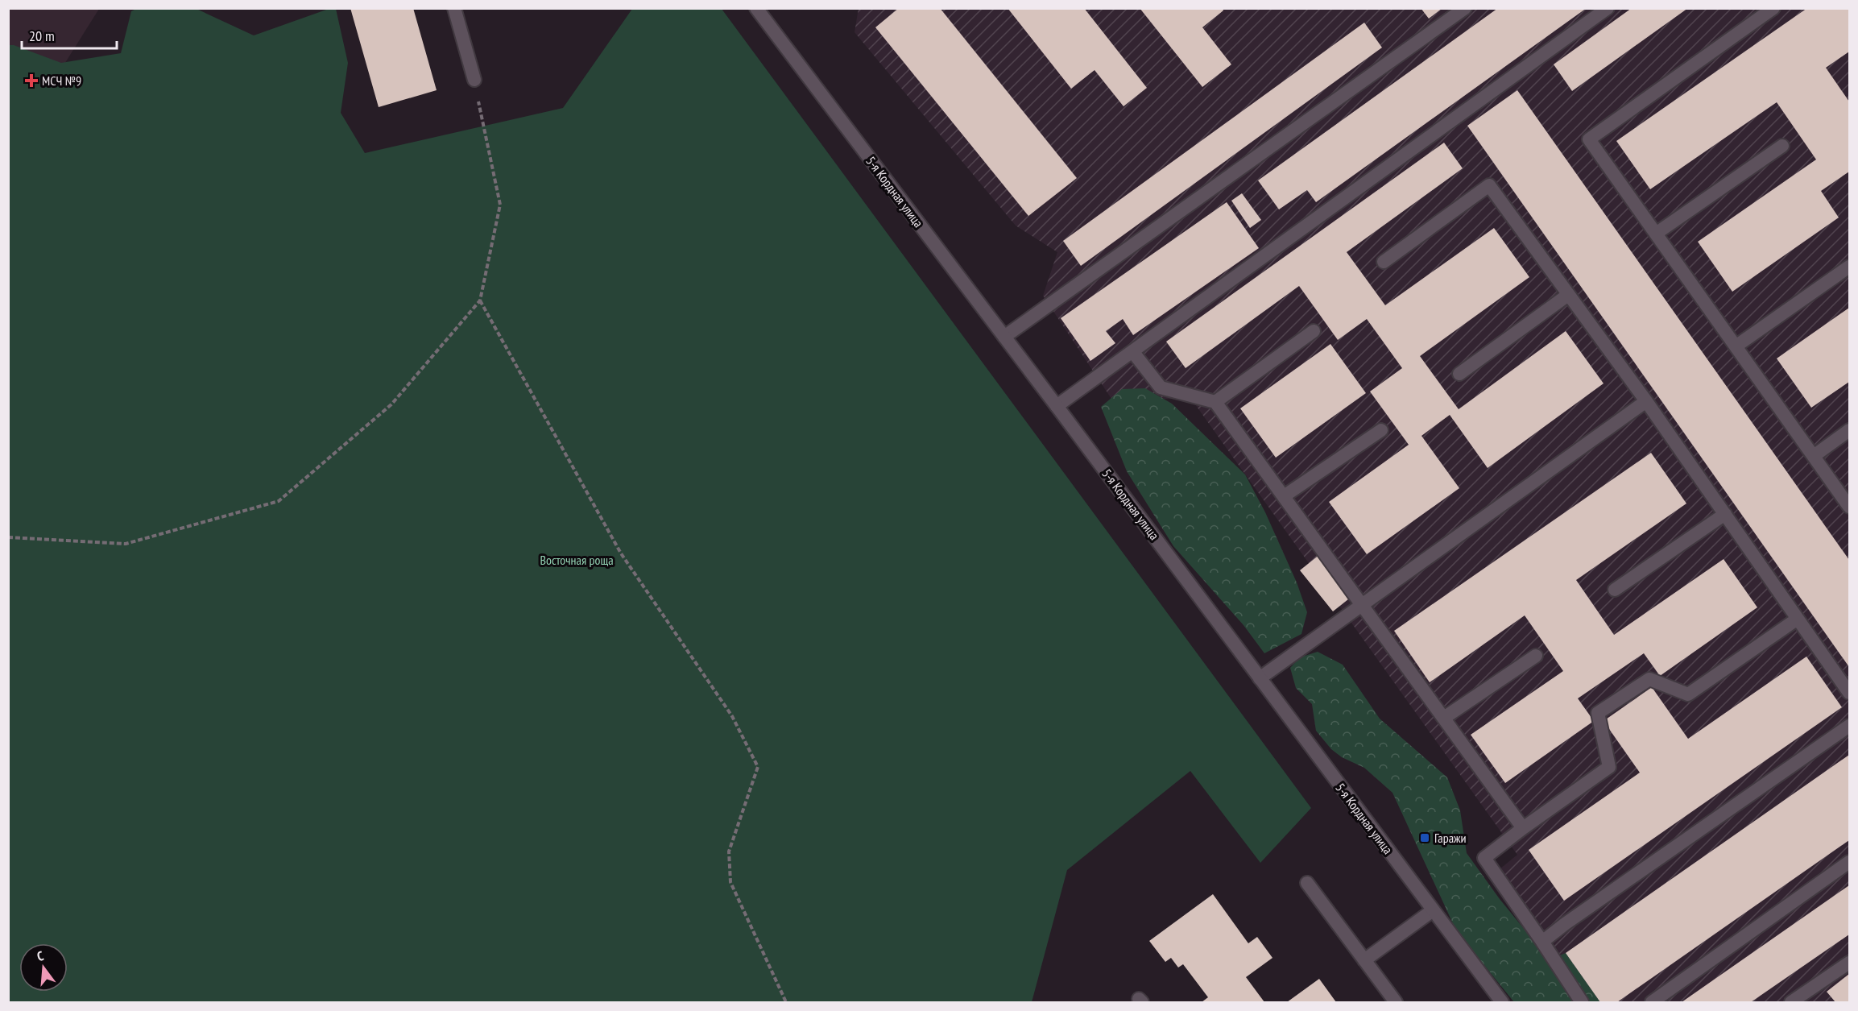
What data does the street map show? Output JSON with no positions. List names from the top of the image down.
{
  "streets": {
    "main road": ["5-я Кордная улица"]
  },
  "parks": ["Восточная роща"],
  "places": {
    "health": ["МСЧ №9"],
    "transit": ["Гаражи"]
  },
  "scale_bar": "20 m",
  "north": "top"
}
